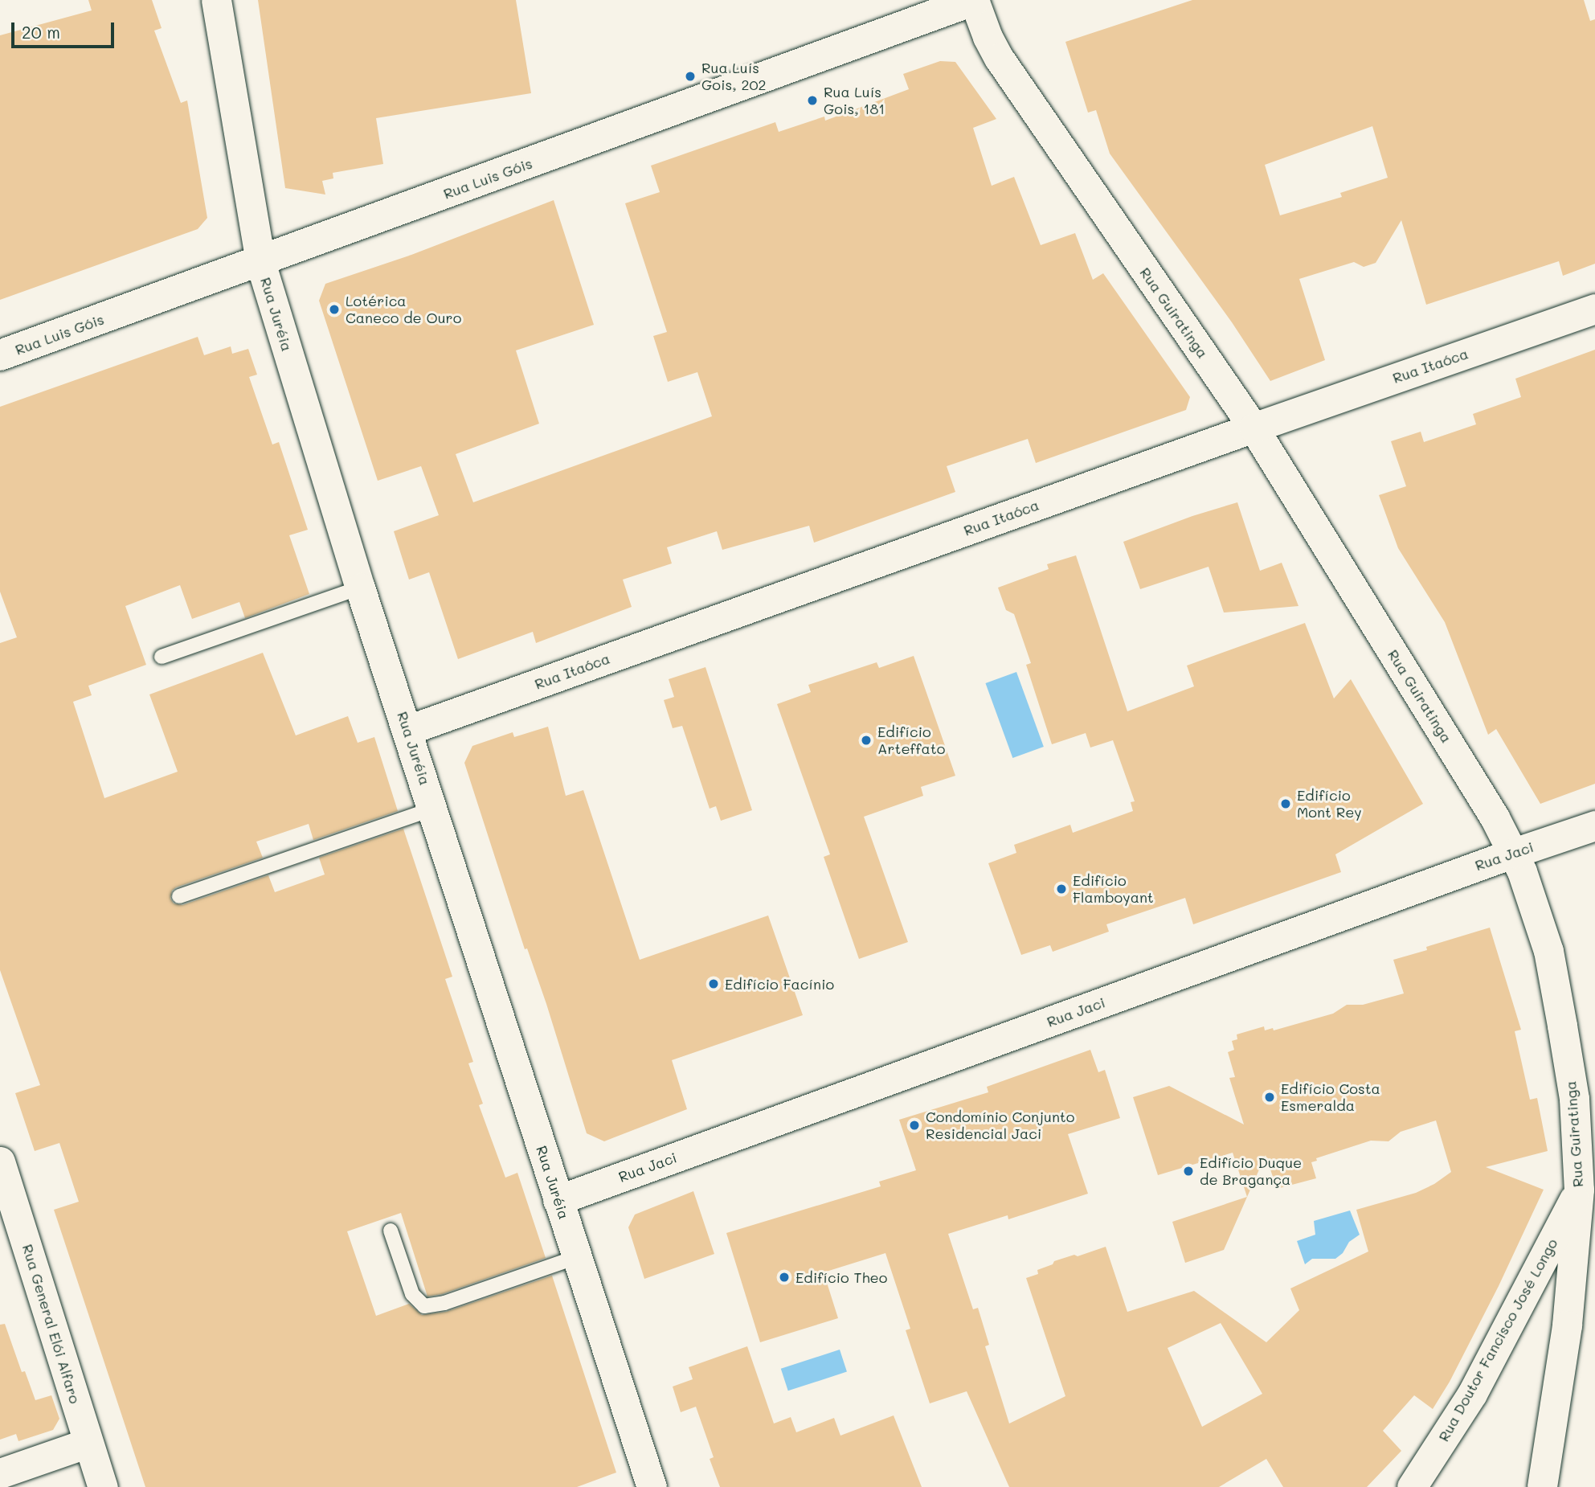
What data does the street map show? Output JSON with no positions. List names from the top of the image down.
{
  "streets": {
    "street": [
      "Rua Luis Góis",
      "Rua Guiratinga",
      "Rua Juréia",
      "Rua Itaóca",
      "Rua Jaci",
      "Rua General Elói Alfaro",
      "Rua Doutor Fancisco José Longo"
    ]
  },
  "crossings": [
    ["Rua Luis Góis", "Rua Guiratinga"],
    ["Rua Luis Góis", "Rua Juréia"],
    ["Rua Guiratinga", "Rua Itaóca"],
    ["Rua Guiratinga", "Rua Jaci"],
    ["Rua Guiratinga", "Rua Doutor Fancisco José Longo"],
    ["Rua Juréia", "Rua Itaóca"],
    ["Rua Juréia", "Rua Jaci"]
  ],
  "places": [
    "Rua Luís Gois, 202",
    "Rua Luís Gois, 181",
    "Lotérica Caneco de Ouro",
    "Edifício Arteffato",
    "Edifício Mont Rey",
    "Edifício Flamboyant",
    "Edifício Facínio",
    "Edifício Costa Esmeralda",
    "Condomínio Conjunto Residencial Jaci",
    "Edifício Duque de Bragança",
    "Edifício Theo"
  ],
  "scale_bar": "20 m"
}
